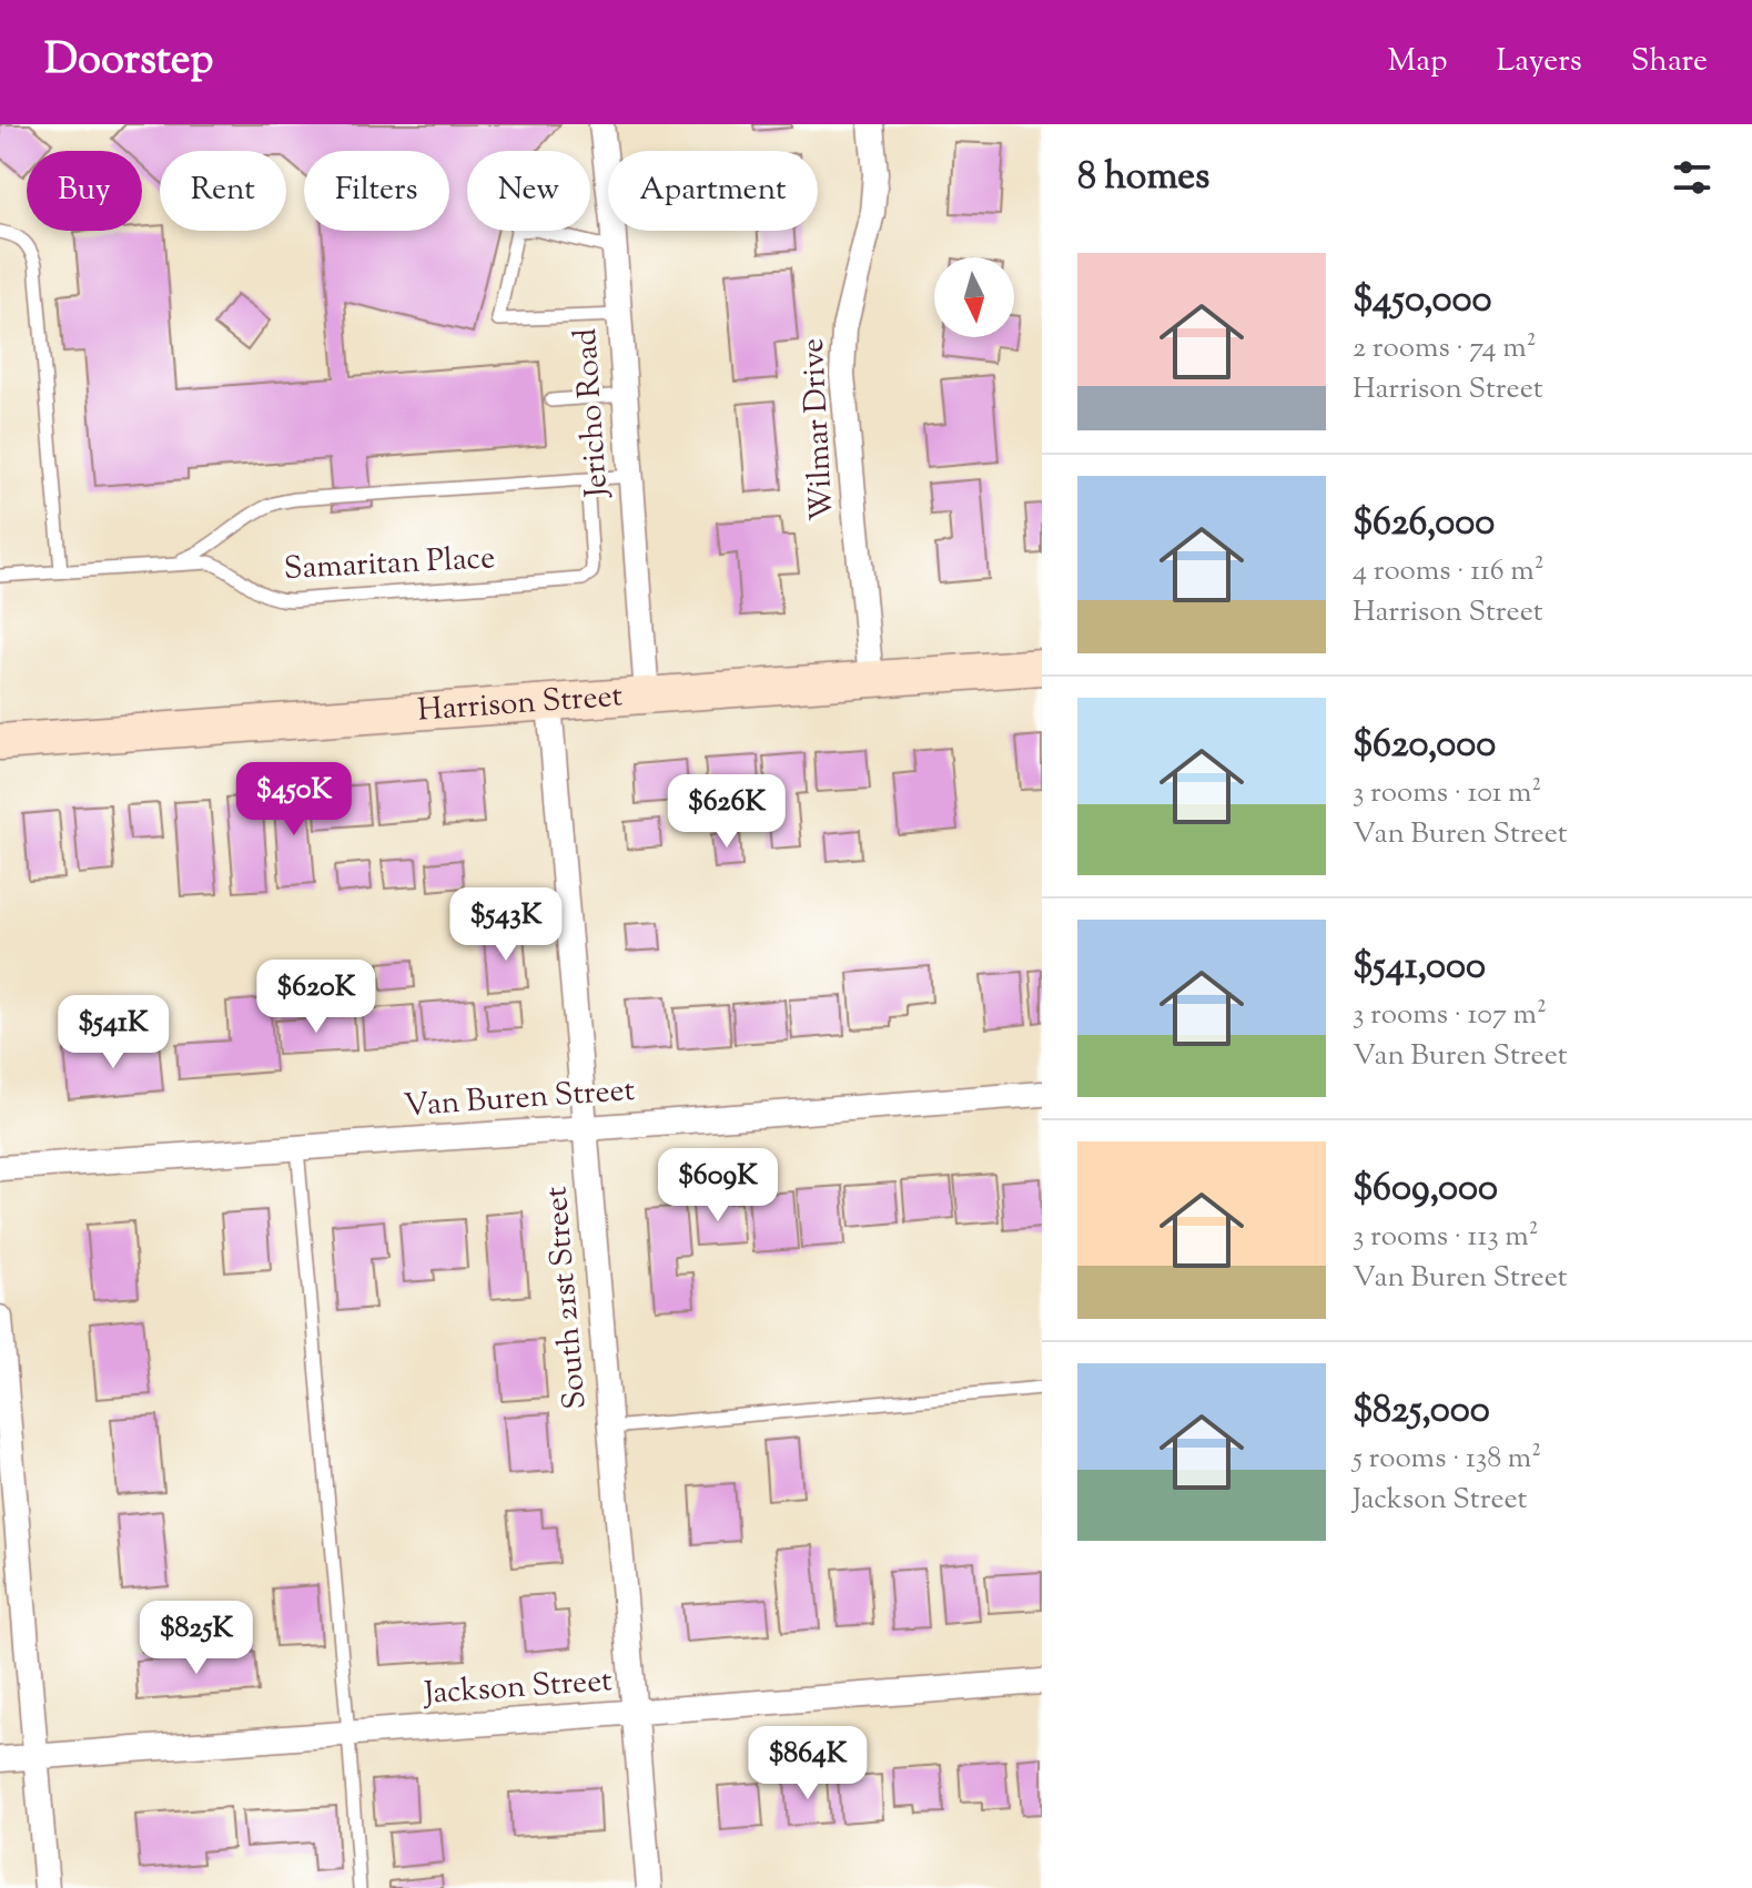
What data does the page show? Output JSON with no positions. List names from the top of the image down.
{
  "streets": {
    "street": [
      "Jericho Road",
      "Wilmar Drive",
      "Harrison Street",
      "Van Buren Street",
      "South 21st Street",
      "Jackson Street"
    ],
    "lane": ["Samaritan Place"]
  },
  "crossings": [
    ["Jericho Road", "Harrison Street"],
    ["Wilmar Drive", "Harrison Street"],
    ["Harrison Street", "South 21st Street"],
    ["Van Buren Street", "South 21st Street"],
    ["South 21st Street", "Jackson Street"]
  ],
  "north": "bottom",
  "page": {
    "header": "Doorstep",
    "nav": ["Map", "Layers", "Share"],
    "heading": "8 homes",
    "chip": [
      "Buy",
      "Rent",
      "Filters",
      "New",
      "Apartment"
    ],
    "list": [
      {
        "name": "$450,000",
        "note": "2 rooms · 74 m² · Harrison Street"
      },
      {
        "name": "$626,000",
        "note": "4 rooms · 116 m² · Harrison Street"
      },
      {
        "name": "$620,000",
        "note": "3 rooms · 101 m² · Van Buren Street"
      },
      {
        "name": "$541,000",
        "note": "3 rooms · 107 m² · Van Buren Street"
      },
      {
        "name": "$609,000",
        "note": "3 rooms · 113 m² · Van Buren Street"
      },
      {
        "name": "$825,000",
        "note": "5 rooms · 138 m² · Jackson Street"
      }
    ],
    "price": [
      "$450K",
      "$626K",
      "$543K",
      "$620K",
      "$541K",
      "$609K",
      "$825K",
      "$864K"
    ]
  }
}
